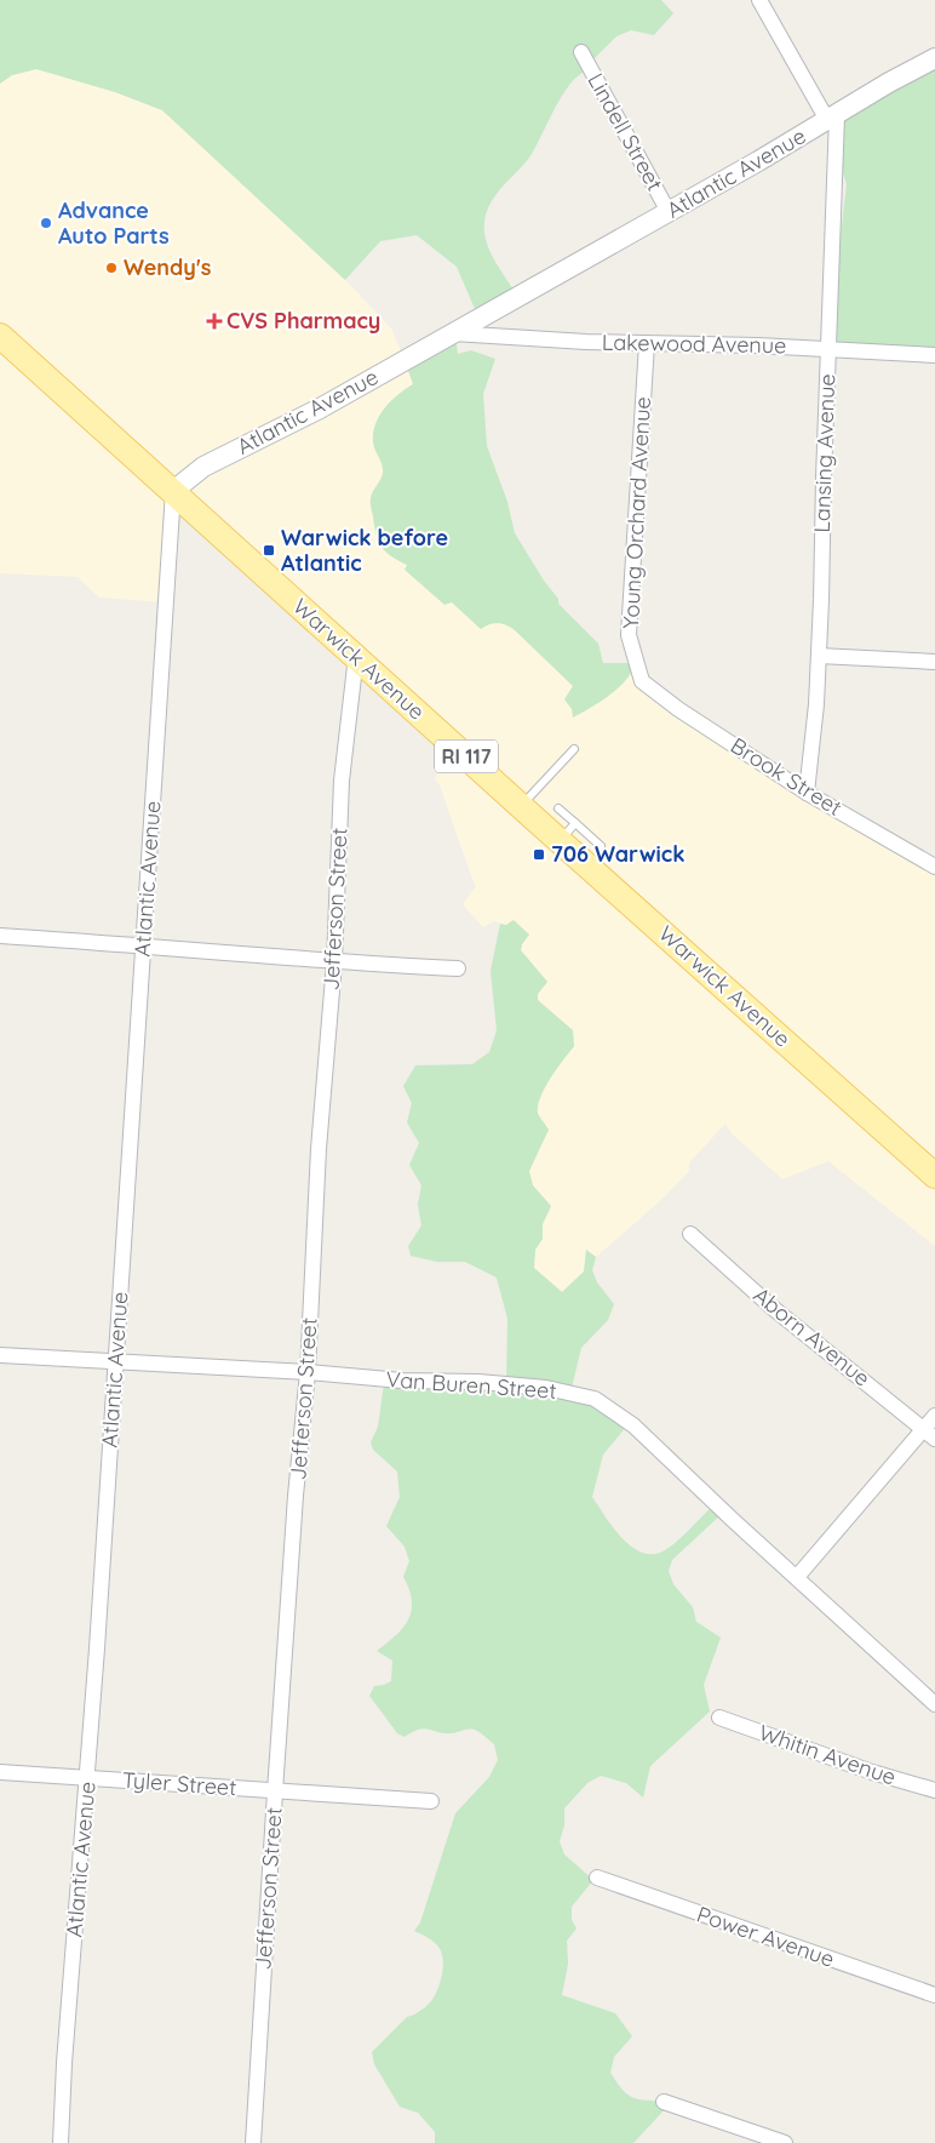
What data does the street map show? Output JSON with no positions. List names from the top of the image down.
{
  "streets": {
    "main road": ["Warwick Avenue", "RI 117"],
    "street": [
      "Lindell Street",
      "Atlantic Avenue",
      "Lakewood Avenue",
      "Lansing Avenue",
      "Young Orchard Avenue",
      "Brook Street",
      "Jefferson Street",
      "Aborn Avenue",
      "Van Buren Street",
      "Whitin Avenue",
      "Tyler Street",
      "Power Avenue"
    ]
  },
  "crossings": [
    ["Lindell Street", "Atlantic Avenue"],
    ["Atlantic Avenue", "Lakewood Avenue"],
    ["Atlantic Avenue", "Lansing Avenue"],
    ["Atlantic Avenue", "Warwick Avenue"],
    ["Atlantic Avenue", "Van Buren Street"],
    ["Atlantic Avenue", "Tyler Street"],
    ["Lakewood Avenue", "Lansing Avenue"],
    ["Lakewood Avenue", "Young Orchard Avenue"],
    ["Lansing Avenue", "Brook Street"],
    ["Young Orchard Avenue", "Brook Street"],
    ["Warwick Avenue", "Jefferson Street"],
    ["Jefferson Street", "Van Buren Street"],
    ["Jefferson Street", "Tyler Street"]
  ],
  "places": {
    "other": ["Advance Auto Parts", "Wendy's"],
    "health": ["CVS Pharmacy"],
    "transit": ["Warwick before Atlantic", "706 Warwick"]
  }
}
